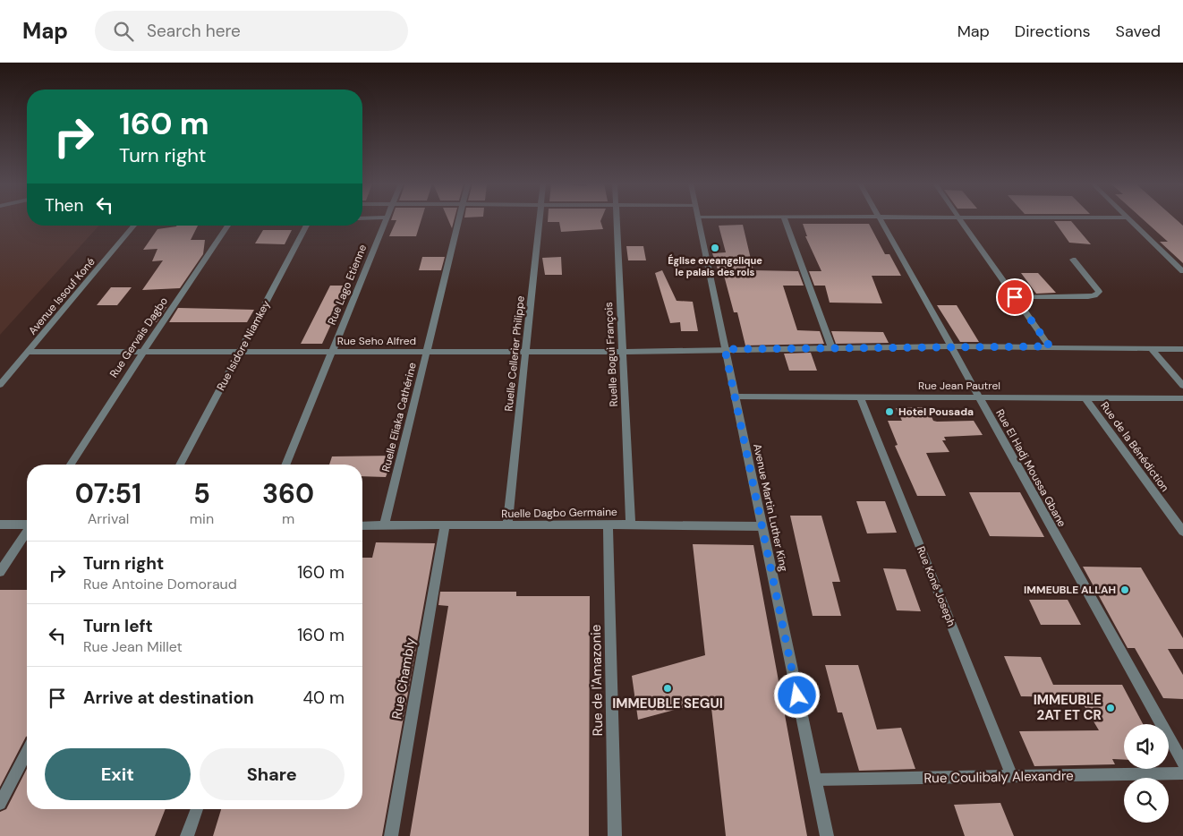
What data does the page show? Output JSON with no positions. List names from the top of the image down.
{
  "streets": {
    "street": [
      "Rue Lago Etienne",
      "Avenue Issouf Koné",
      "Rue Gervais Dagbo",
      "Rue Seho Alfred",
      "Rue Isidore Niamkey",
      "Ruelle Cellerier Philippe",
      "Ruelle Bogui François",
      "Rue Jean Pautrel",
      "Ruelle Eliaka Cathérine",
      "Rue de la Bénédiction",
      "Rue El Hadj Moussa Gbane",
      "Avenue Martin Luther King",
      "Ruelle Dagbo Germaine",
      "Rue Koné Joseph",
      "Rue Chambly",
      "Rue de l'Amazonie",
      "Rue Coulibaly Alexandre"
    ]
  },
  "crossings": [
    ["Rue Lago Etienne", "Rue Seho Alfred"],
    ["Avenue Issouf Koné", "Rue Seho Alfred"],
    ["Rue Gervais Dagbo", "Rue Seho Alfred"],
    ["Rue Seho Alfred", "Rue Isidore Niamkey"],
    ["Rue Seho Alfred", "Ruelle Cellerier Philippe"],
    ["Rue Seho Alfred", "Ruelle Bogui François"],
    ["Rue Seho Alfred", "Ruelle Eliaka Cathérine"],
    ["Rue Seho Alfred", "Rue El Hadj Moussa Gbane"],
    ["Rue Seho Alfred", "Avenue Martin Luther King"],
    ["Ruelle Cellerier Philippe", "Ruelle Dagbo Germaine"],
    ["Ruelle Bogui François", "Ruelle Dagbo Germaine"],
    ["Rue Jean Pautrel", "Rue de la Bénédiction"],
    ["Rue Jean Pautrel", "Rue El Hadj Moussa Gbane"],
    ["Rue Jean Pautrel", "Avenue Martin Luther King"],
    ["Rue Jean Pautrel", "Rue Koné Joseph"],
    ["Ruelle Eliaka Cathérine", "Ruelle Dagbo Germaine"],
    ["Avenue Martin Luther King", "Ruelle Dagbo Germaine"],
    ["Avenue Martin Luther King", "Rue Coulibaly Alexandre"],
    ["Ruelle Dagbo Germaine", "Rue Chambly"],
    ["Ruelle Dagbo Germaine", "Rue de l'Amazonie"],
    ["Rue Koné Joseph", "Rue Coulibaly Alexandre"]
  ],
  "places": [
    "Église eveangelique le palais des rois",
    "Hotel Pousada",
    "IMMEUBLE ALLAH",
    "IMMEUBLE SEGUI",
    "IMMEUBLE 2AT ET CR"
  ],
  "page": {
    "header": "Map",
    "search": "Search here",
    "nav": ["Map", "Directions", "Saved"],
    "turn": ["160 m", "Turn right"],
    "then": "Then",
    "eta": [
      "07:51",
      "Arrival",
      "5",
      "min",
      "360",
      "m"
    ],
    "list": [
      {
        "name": "Turn right",
        "note": "Rue Antoine Domoraud",
        "value": "160 m"
      },
      {
        "name": "Turn left",
        "note": "Rue Jean Millet",
        "value": "160 m"
      },
      {
        "name": "Arrive at destination",
        "value": "40 m"
      }
    ],
    "buttons": ["Exit", "Share"]
  }
}
